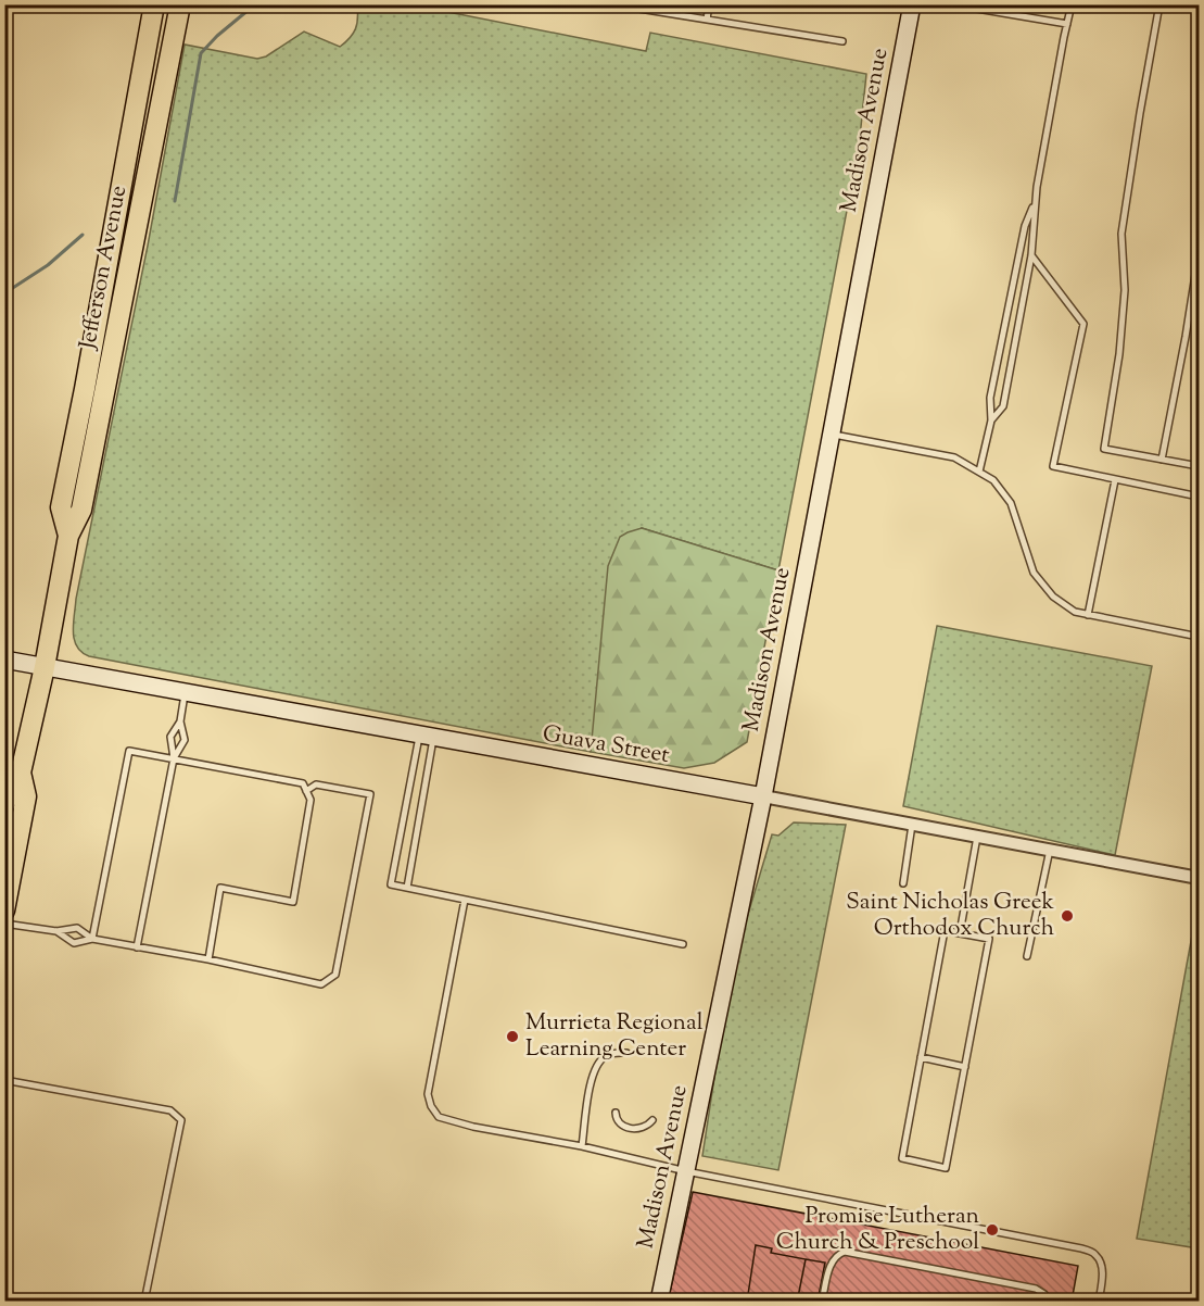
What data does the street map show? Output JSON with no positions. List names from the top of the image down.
{
  "streets": {
    "main road": ["Jefferson Avenue"],
    "street": ["Madison Avenue", "Guava Street"]
  },
  "crossings": [
    ["Madison Avenue", "Guava Street"],
    ["Jefferson Avenue", "Guava Street"]
  ],
  "places": ["Saint Nicholas Greek Orthodox Church", "Murrieta Regional Learning Center", "Promise Lutheran Church & Preschool"]
}
